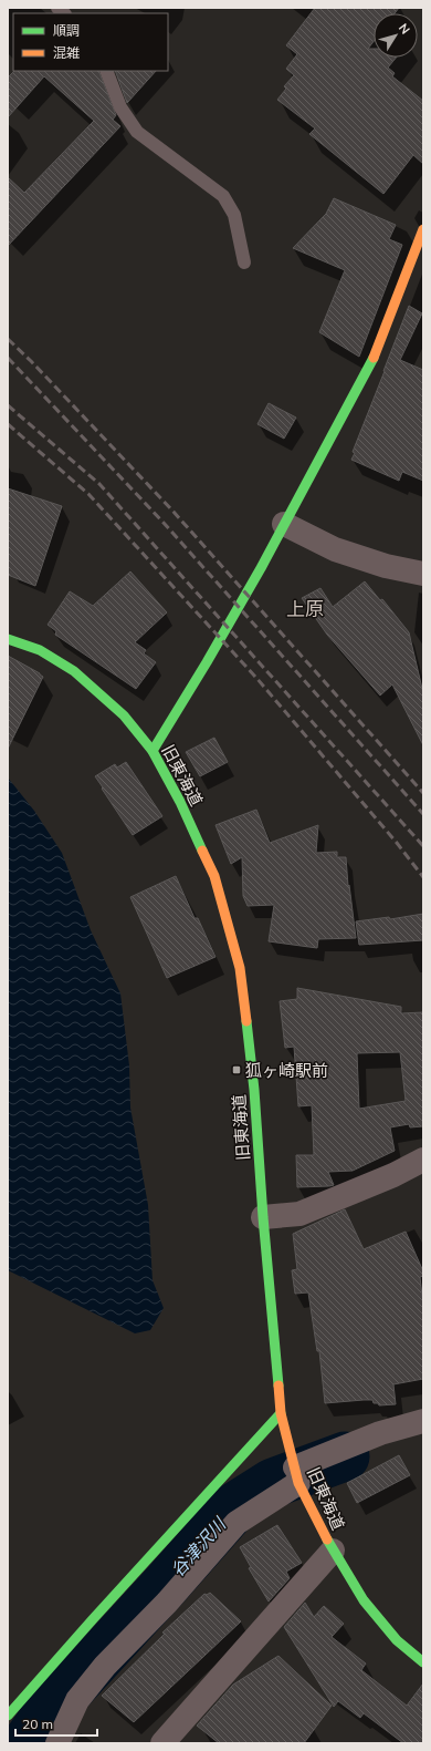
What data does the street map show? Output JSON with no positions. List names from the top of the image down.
{
  "streets": {
    "street": ["旧東海道"]
  },
  "districts": ["上原"],
  "water": ["谷津沢川"],
  "places": {
    "transit": ["狐ヶ崎駅前"]
  },
  "legend": ["順調", "混雑"],
  "scale_bar": "20 m",
  "north": "top right"
}
